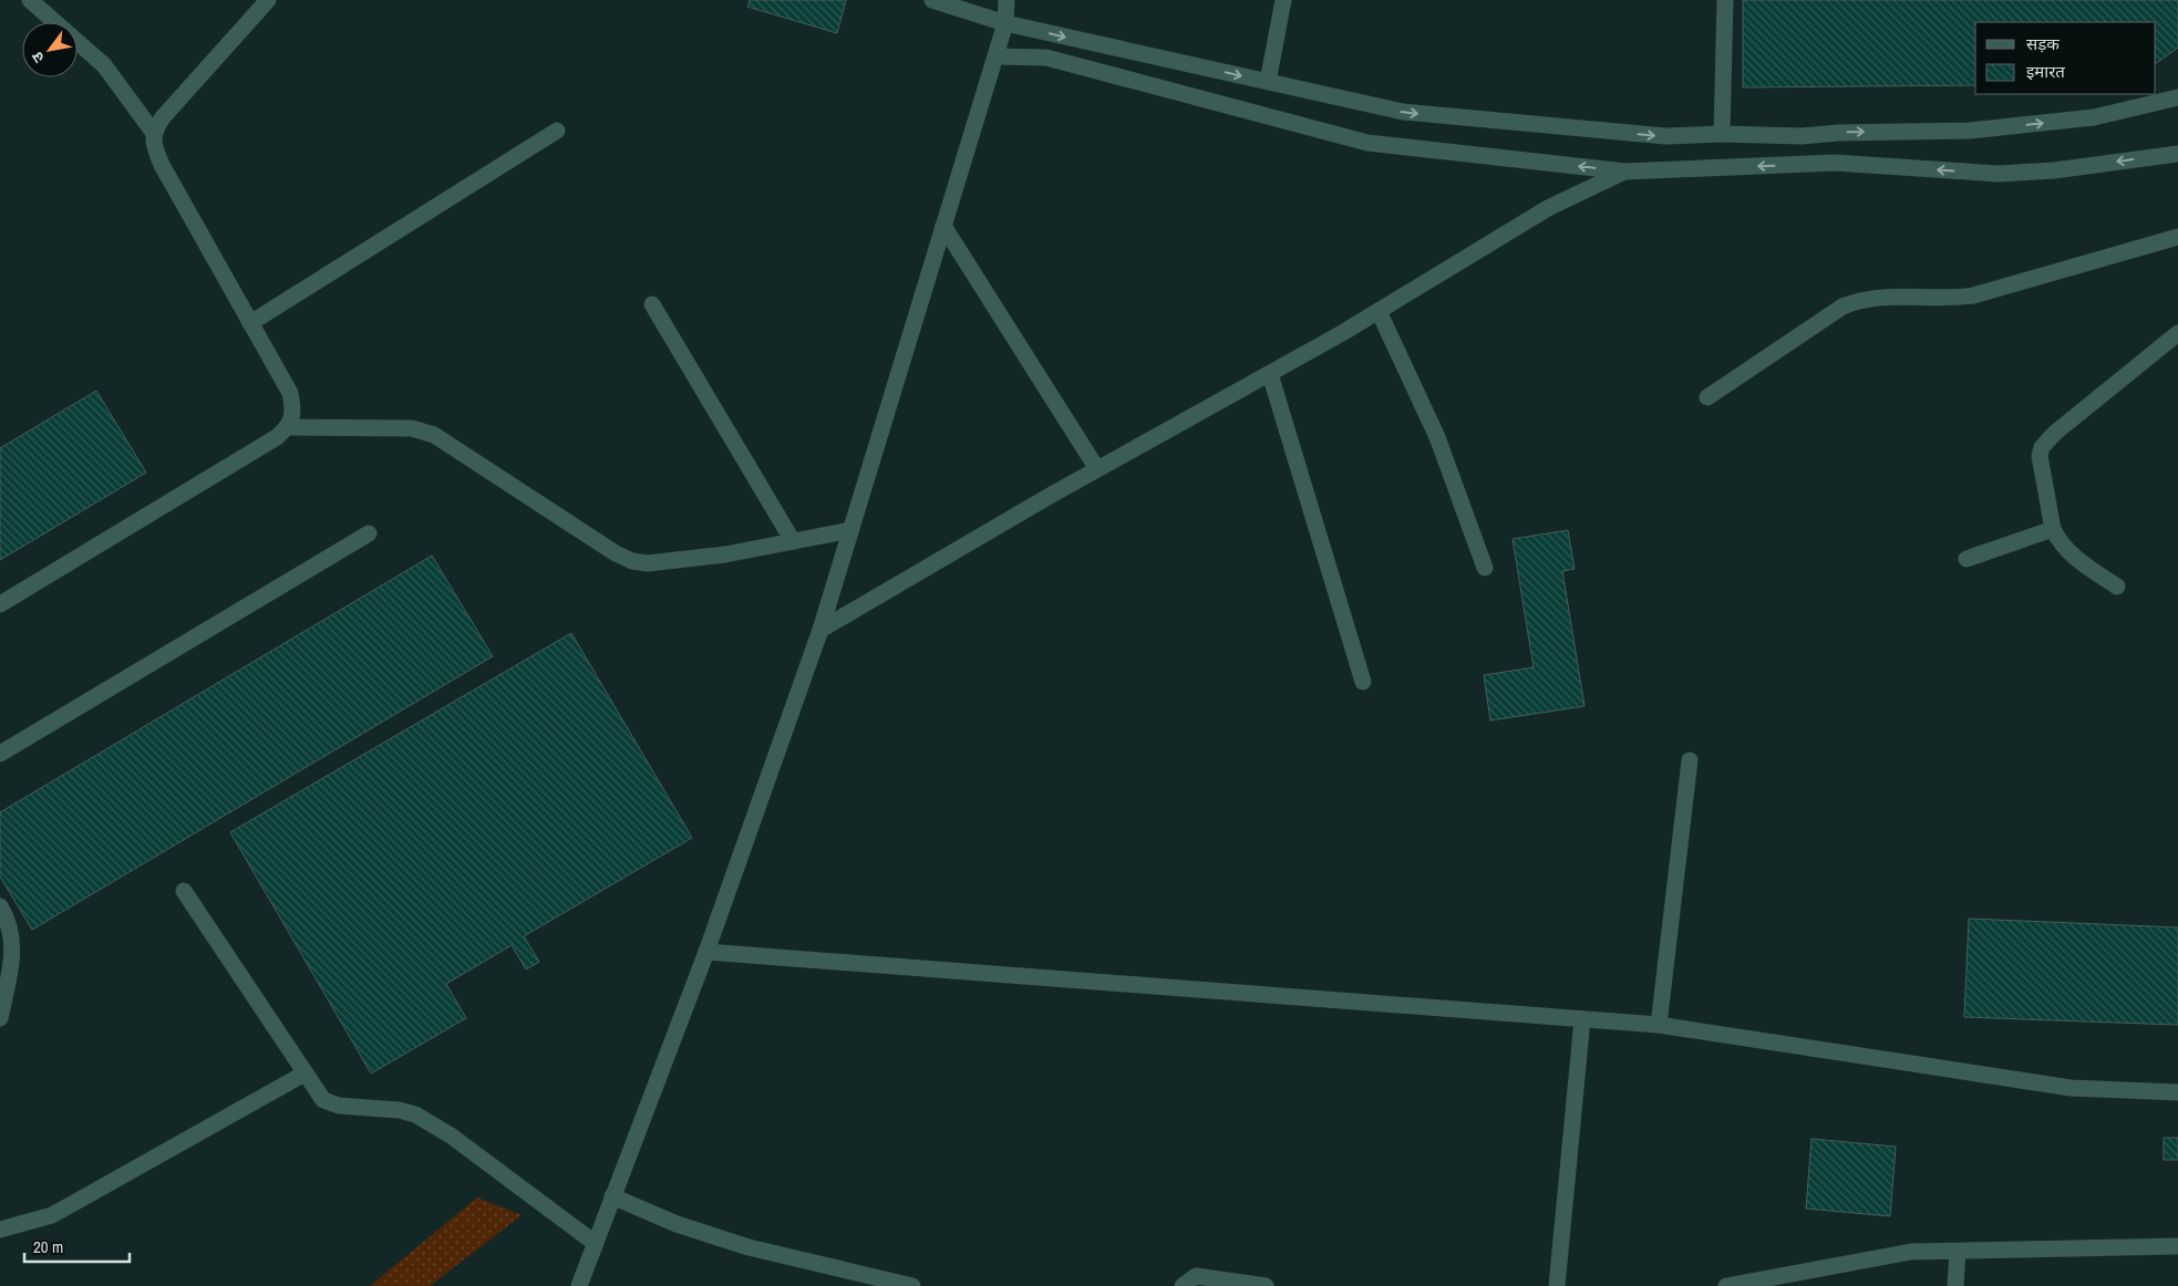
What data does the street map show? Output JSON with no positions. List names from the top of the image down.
{
  "legend": ["सड़क", "इमारत"],
  "scale_bar": "20 m",
  "north": "bottom left"
}
